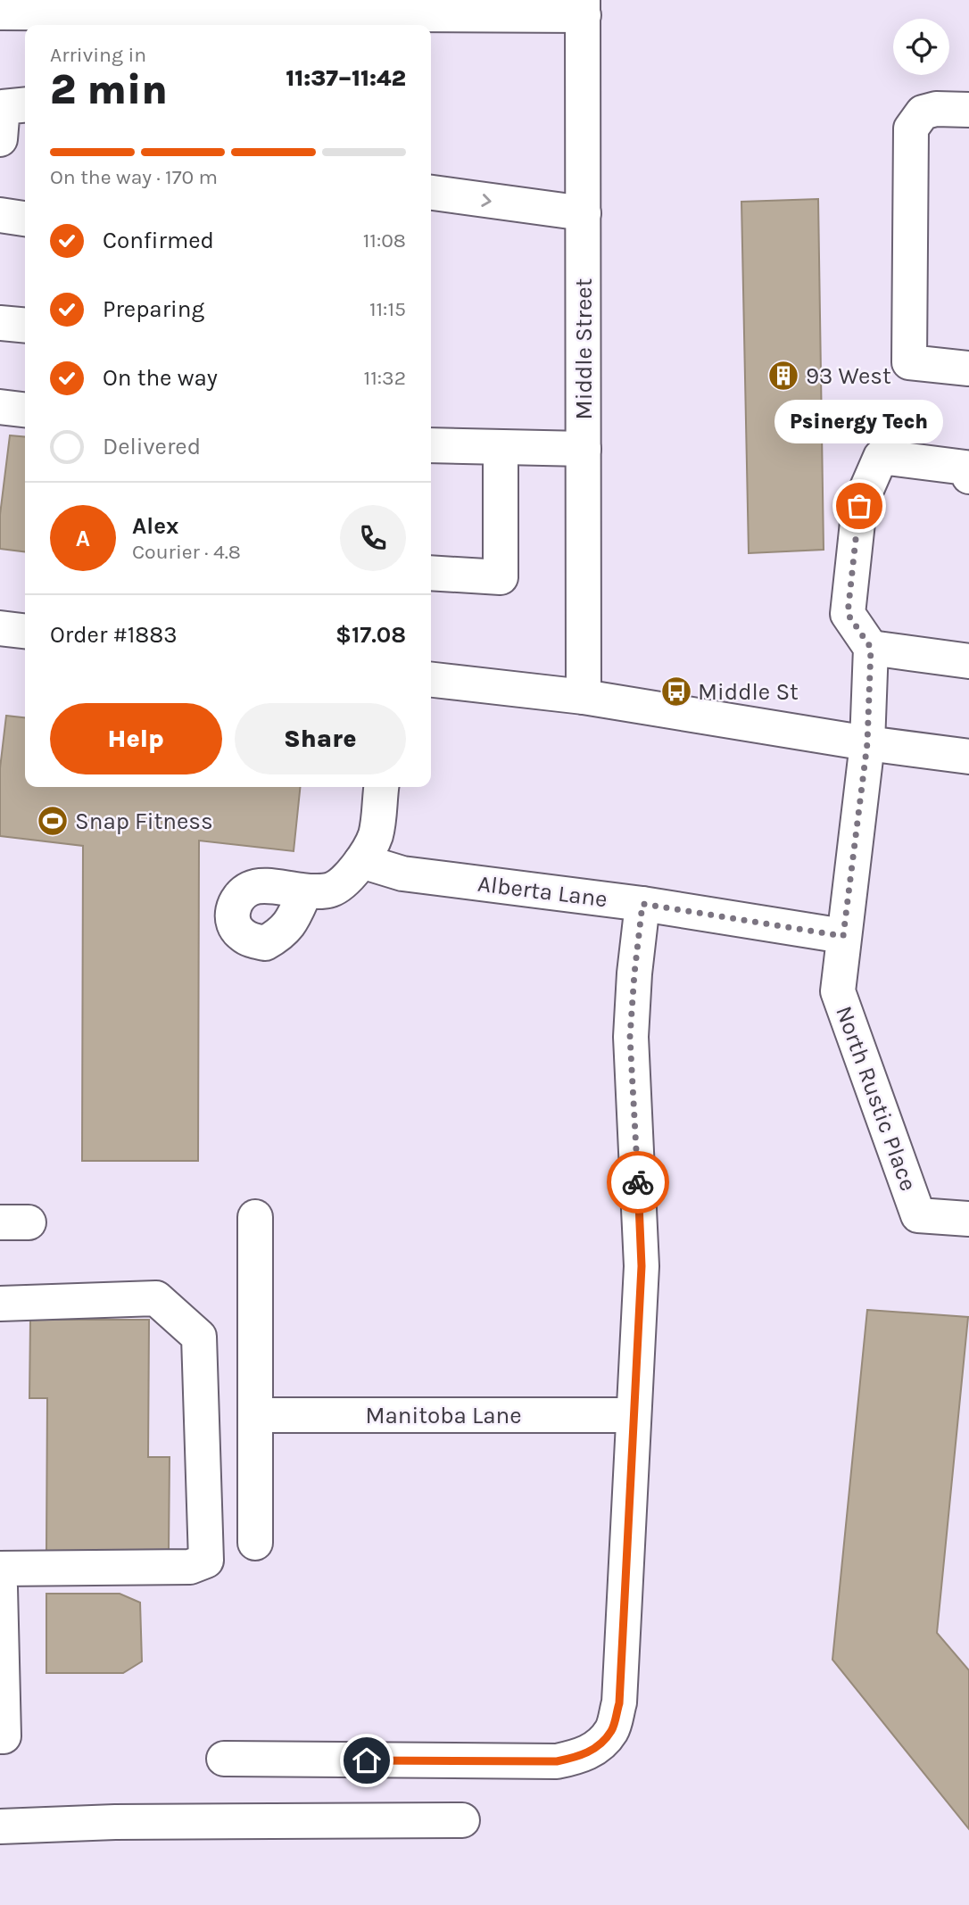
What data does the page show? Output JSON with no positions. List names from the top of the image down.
{
  "streets": {
    "street": [
      "Middle Street",
      "Alberta Lane",
      "North Rustic Place",
      "Manitoba Lane"
    ]
  },
  "crossings": [
    ["Alberta Lane", "North Rustic Place"]
  ],
  "places": {
    "building": ["93 West"],
    "other": ["Psinergy Tech"],
    "bus stop": ["Middle St"],
    "sports": ["Snap Fitness"]
  },
  "page": {
    "heading": ["2 min", "Arriving in", "11:37–11:42"],
    "panel": [
      "Alex",
      "Courier · 4.8",
      "Order #1883",
      "$17.08"
    ],
    "bar": "On the way · 170 m",
    "list": [
      ["Confirmed", "11:08"],
      ["Preparing", "11:15"],
      ["On the way", "11:32"],
      "Delivered"
    ],
    "bubble": "Psinergy Tech",
    "round": "A",
    "buttons": ["Help", "Share"]
  }
}
